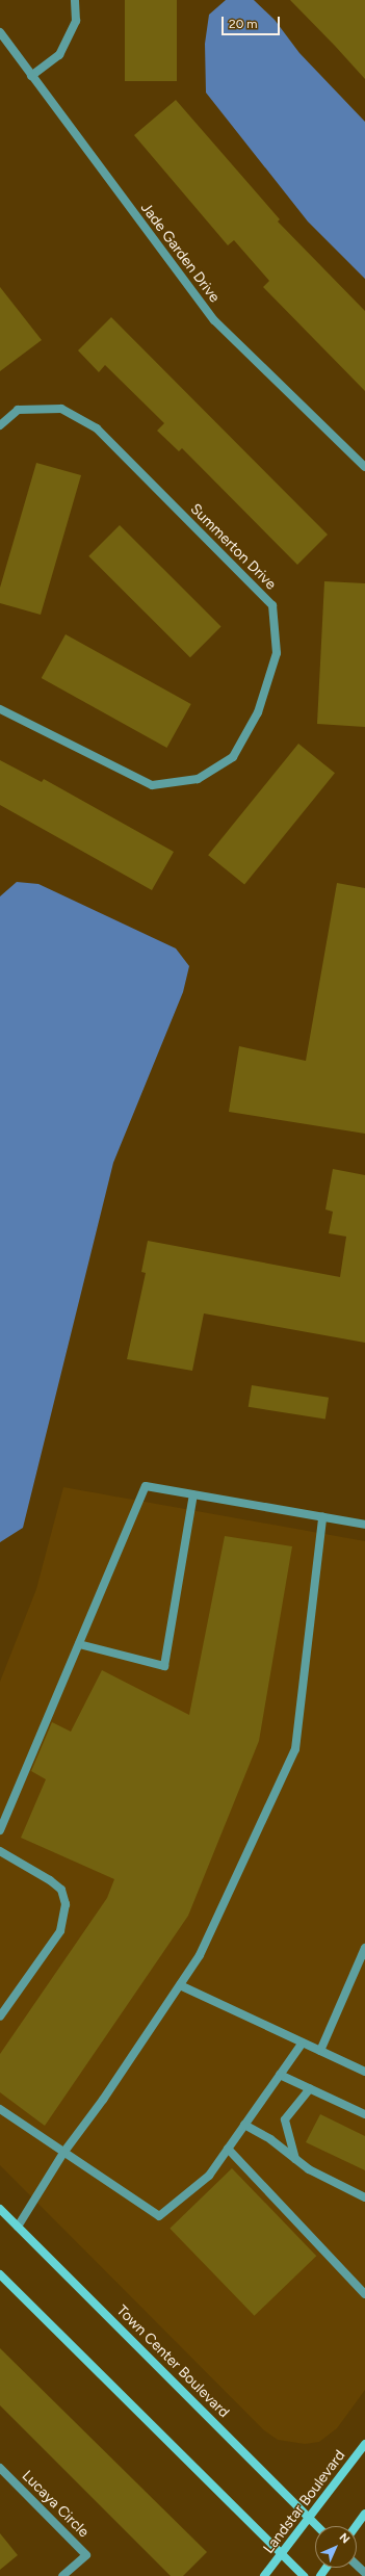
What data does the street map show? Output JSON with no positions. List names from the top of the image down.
{
  "streets": {
    "main road": ["Town Center Boulevard", "Landstar Boulevard"],
    "street": ["Jade Garden Drive", "Summerton Drive", "Lucaya Circle"]
  },
  "crossings": [
    ["Town Center Boulevard", "Landstar Boulevard"]
  ],
  "scale_bar": "20 m",
  "north": "top right"
}
